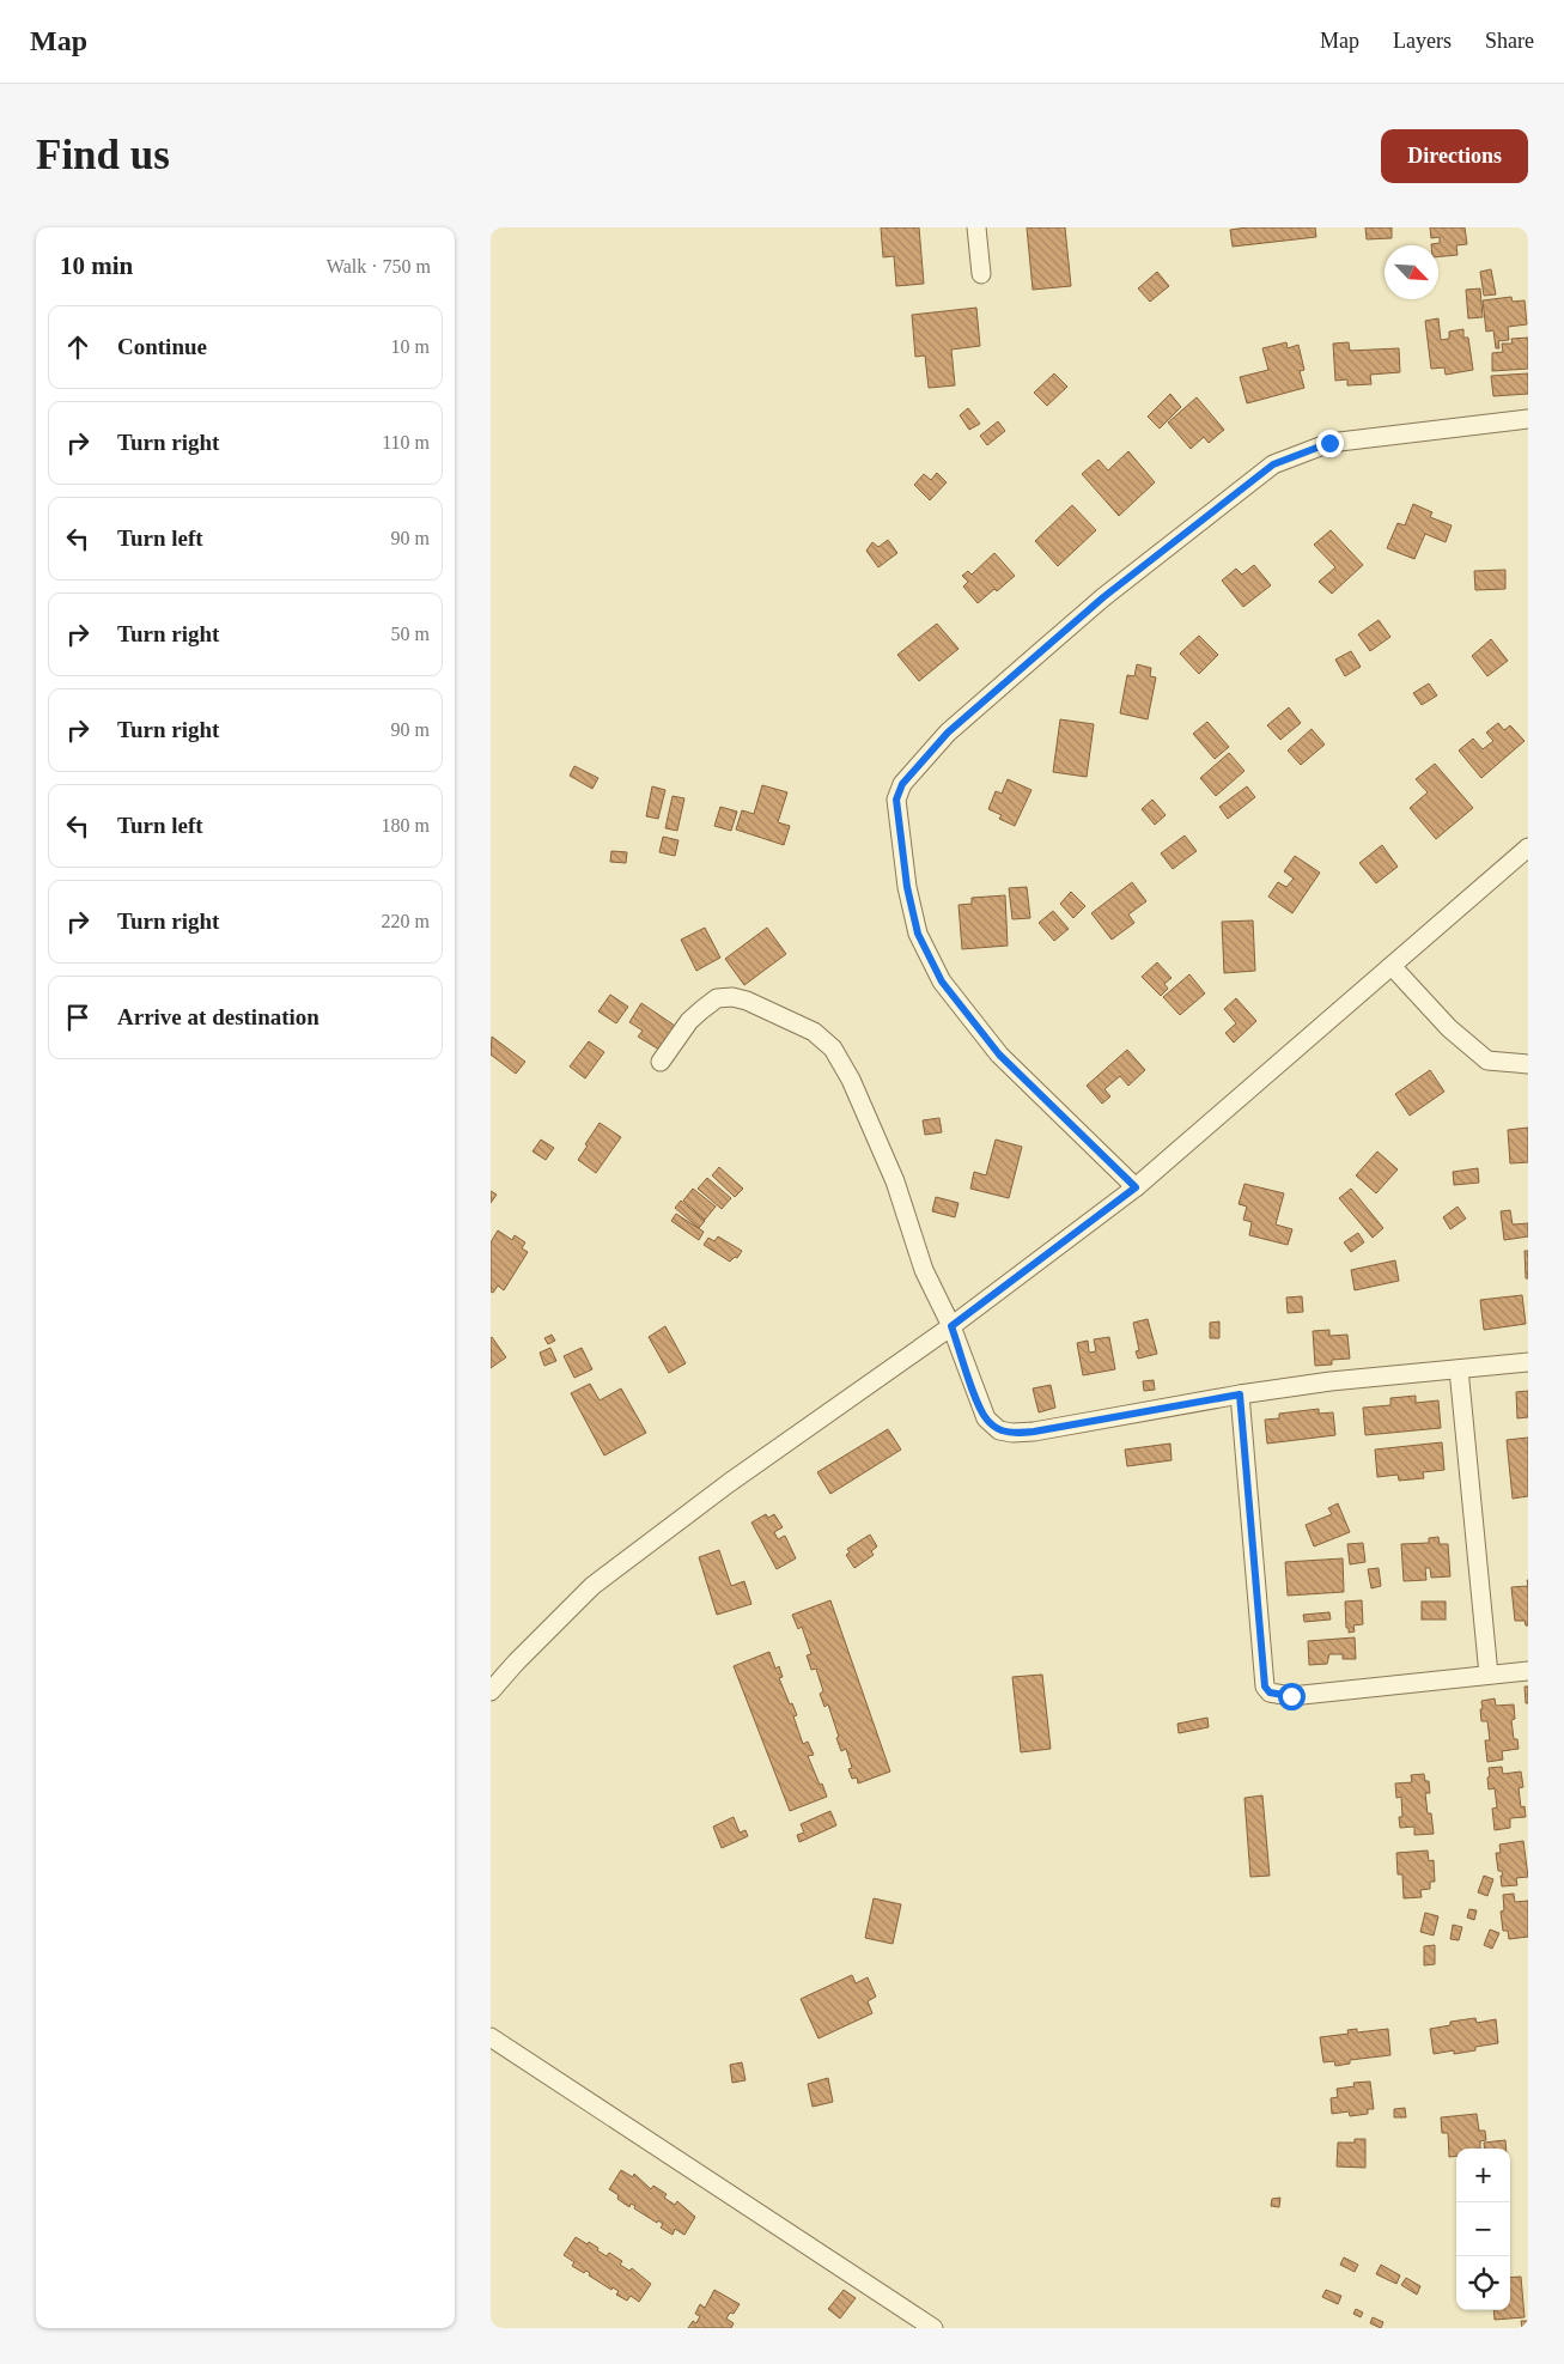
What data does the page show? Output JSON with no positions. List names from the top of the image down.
{
  "north": "bottom right",
  "page": {
    "header": "Map",
    "nav": ["Map", "Layers", "Share"],
    "buttons": "Directions",
    "title": "Find us",
    "heading": ["10 min", "Walk · 750 m"],
    "list": [
      ["Continue", "10 m"],
      ["Turn right", "110 m"],
      ["Turn left", "90 m"],
      ["Turn right", "50 m"],
      ["Turn right", "90 m"],
      ["Turn left", "180 m"],
      ["Turn right", "220 m"],
      "Arrive at destination"
    ],
    "map_buttons": ["+", "−"]
  }
}
